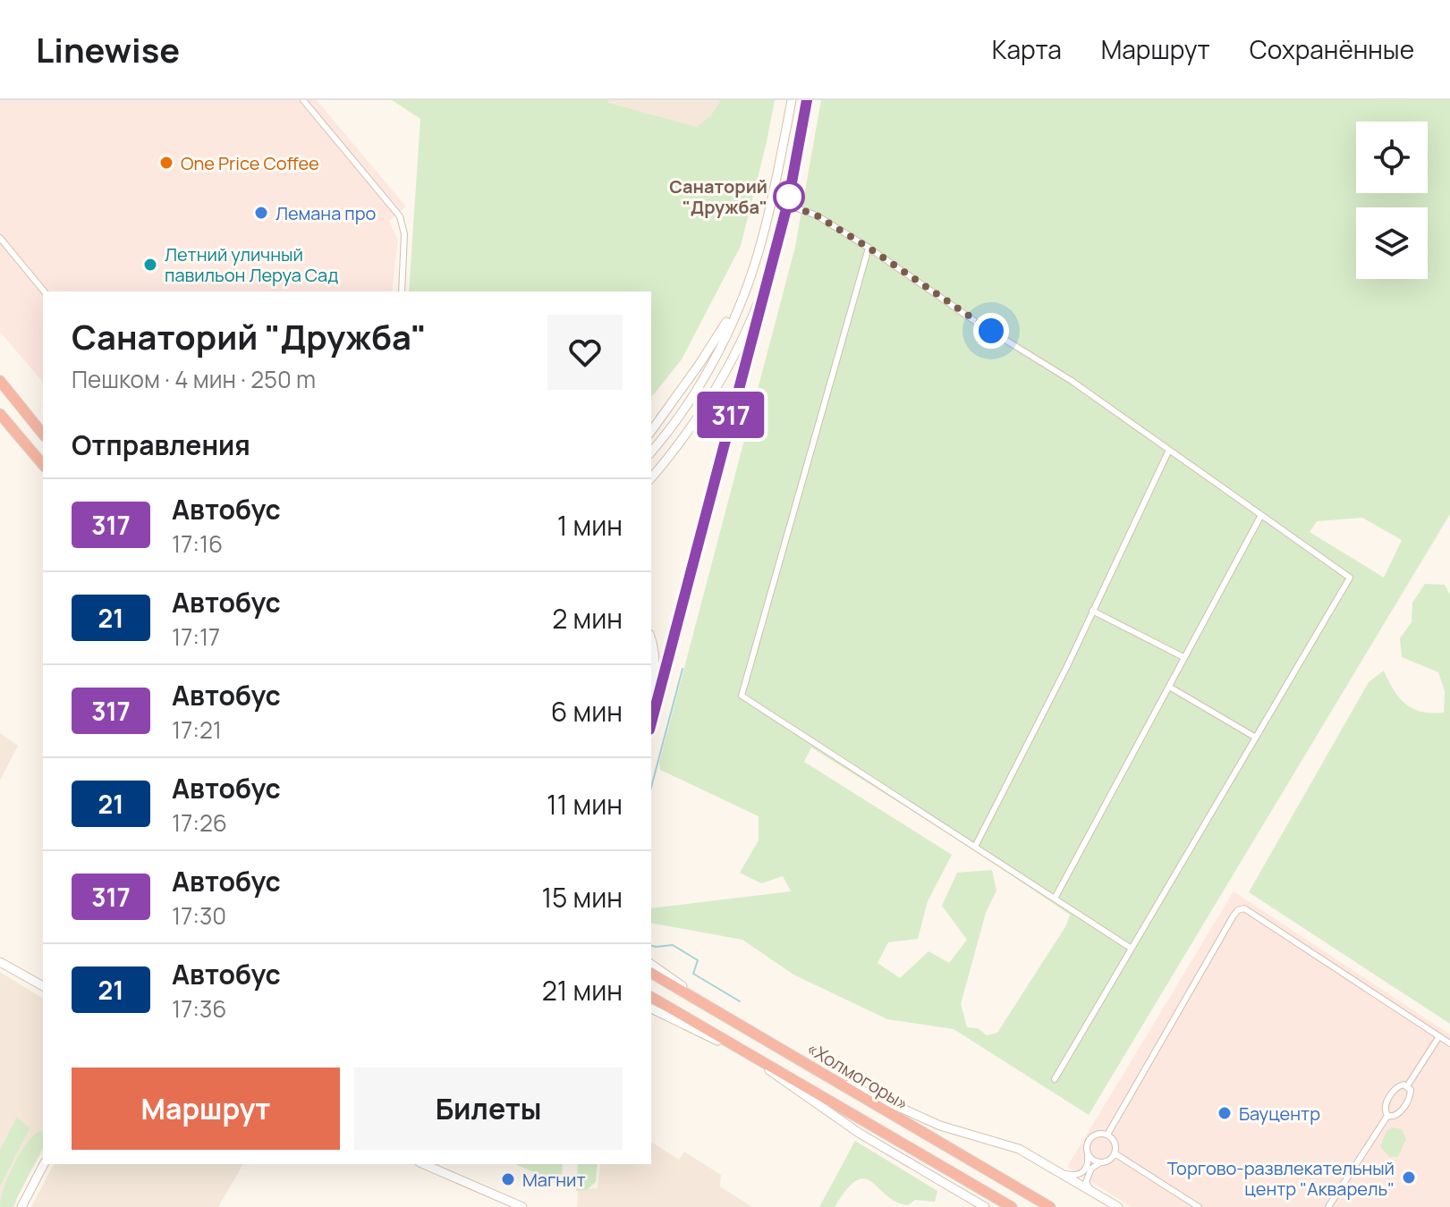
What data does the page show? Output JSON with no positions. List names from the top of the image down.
{
  "streets": {
    "highway": ["«Холмогоры»"]
  },
  "places": [
    "One Price Coffee",
    "Санаторий \"Дружба\"",
    "Лемана про",
    "Летний уличный павильон Леруа Сад",
    "Бауцентр",
    "Торгово-развлекательный центр \"Акварель\"",
    "Магнит"
  ],
  "lines": ["bus line 317"],
  "page": {
    "header": "Linewise",
    "nav": ["Карта", "Маршрут", "Сохранённые"],
    "on_map": "317",
    "heading": [
      ["Санаторий \"Дружба\"", "Пешком · 4 мин · 250 m"],
      "Отправления"
    ],
    "list": [
      {
        "mark": "317",
        "name": "Автобус",
        "note": "17:16",
        "value": "1 мин"
      },
      {
        "mark": "21",
        "name": "Автобус",
        "note": "17:17",
        "value": "2 мин"
      },
      {
        "mark": "317",
        "name": "Автобус",
        "note": "17:21",
        "value": "6 мин"
      },
      {
        "mark": "21",
        "name": "Автобус",
        "note": "17:26",
        "value": "11 мин"
      },
      {
        "mark": "317",
        "name": "Автобус",
        "note": "17:30",
        "value": "15 мин"
      },
      {
        "mark": "21",
        "name": "Автобус",
        "note": "17:36",
        "value": "21 мин"
      }
    ],
    "buttons": ["Маршрут", "Билеты"]
  }
}
